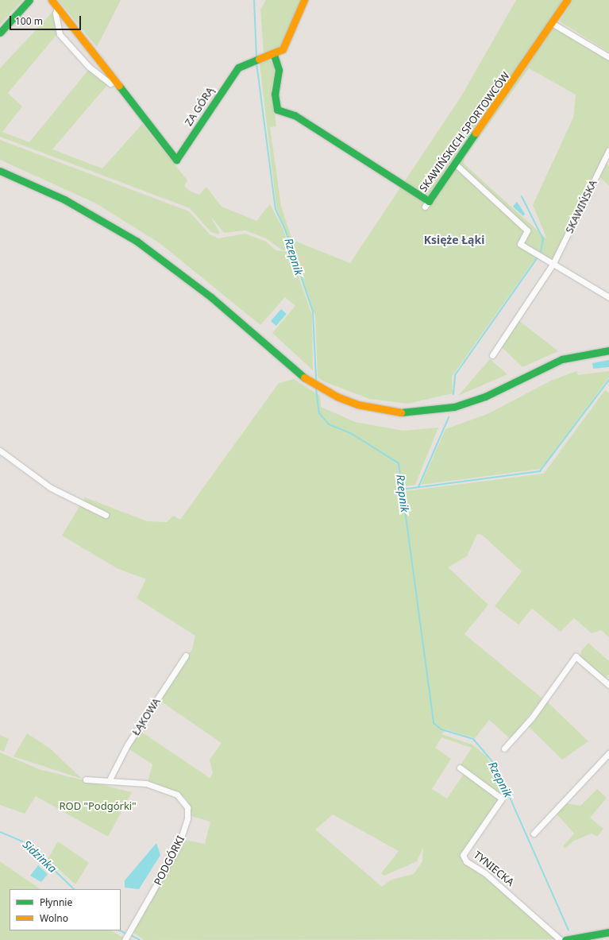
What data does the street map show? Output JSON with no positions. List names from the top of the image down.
{
  "streets": {
    "street": [
      "ZA GÓRĄ",
      "SKAWIŃSKICH SPORTOWCÓW",
      "SKAWIŃSKA",
      "ŁĄKOWA",
      "PODGÓRKI",
      "TYNIECKA"
    ]
  },
  "crossings": [
    ["ZA GÓRĄ", "SKAWIŃSKICH SPORTOWCÓW"],
    ["ŁĄKOWA", "PODGÓRKI"]
  ],
  "districts": ["Księże Łąki"],
  "water": ["Rzepnik", "Sidzinka"],
  "parks": ["ROD \"Podgórki\""],
  "legend": ["Płynnie", "Wolno"],
  "scale_bar": "100 m"
}
